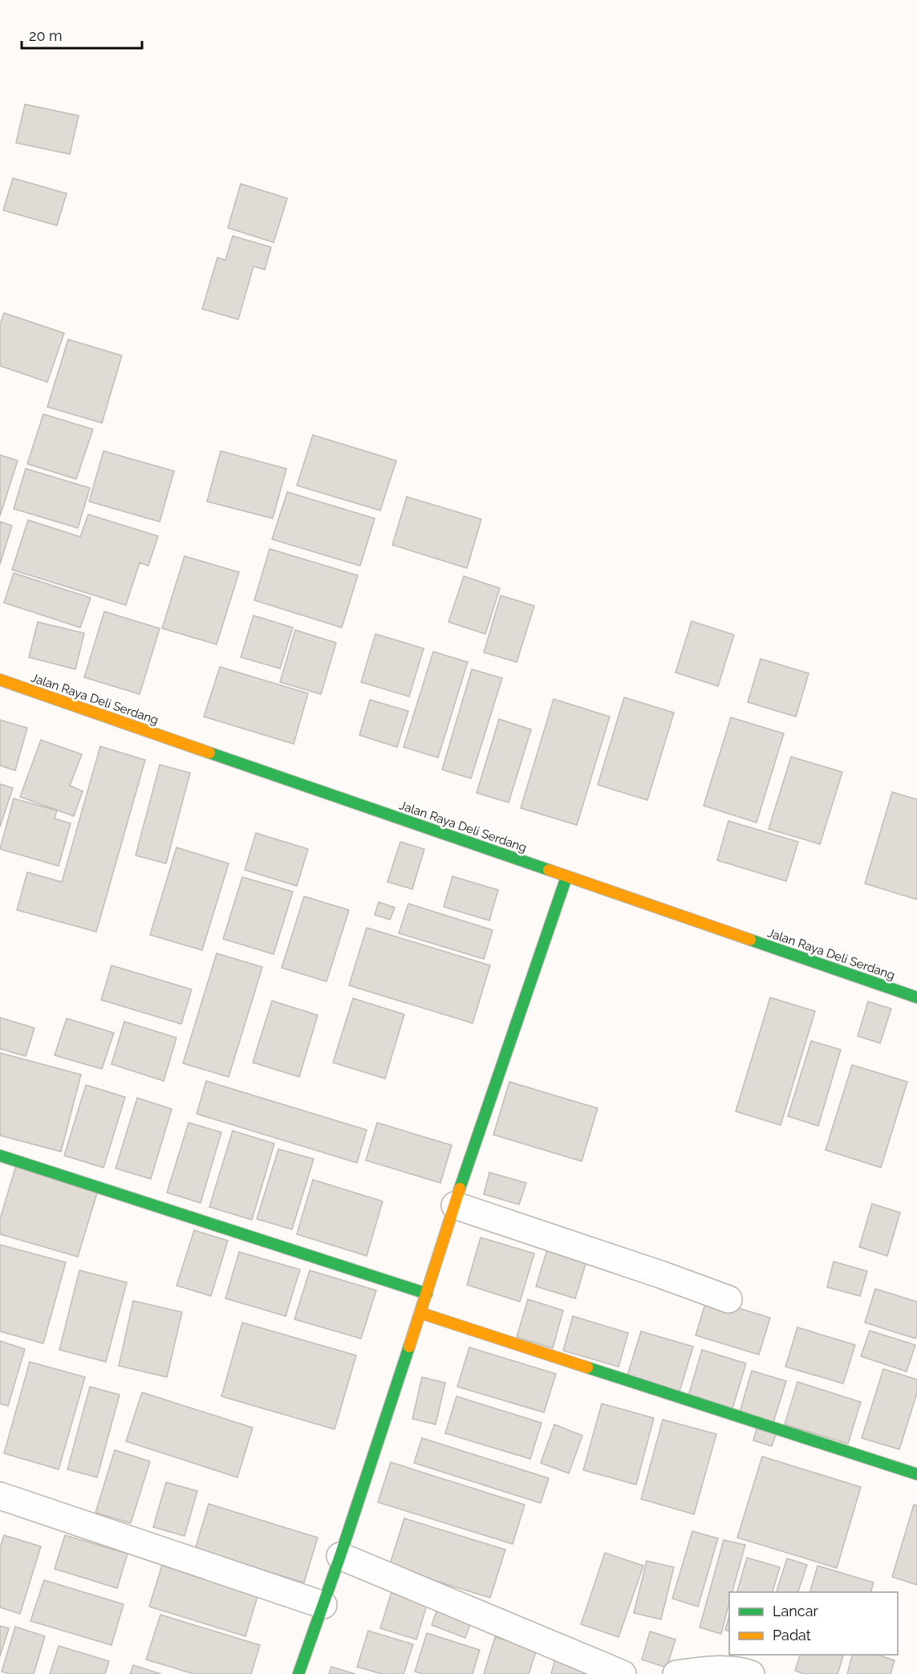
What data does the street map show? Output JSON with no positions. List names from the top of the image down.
{
  "streets": {
    "street": ["Jalan Raya Deli Serdang"]
  },
  "legend": ["Lancar", "Padat"],
  "scale_bar": "20 m"
}
